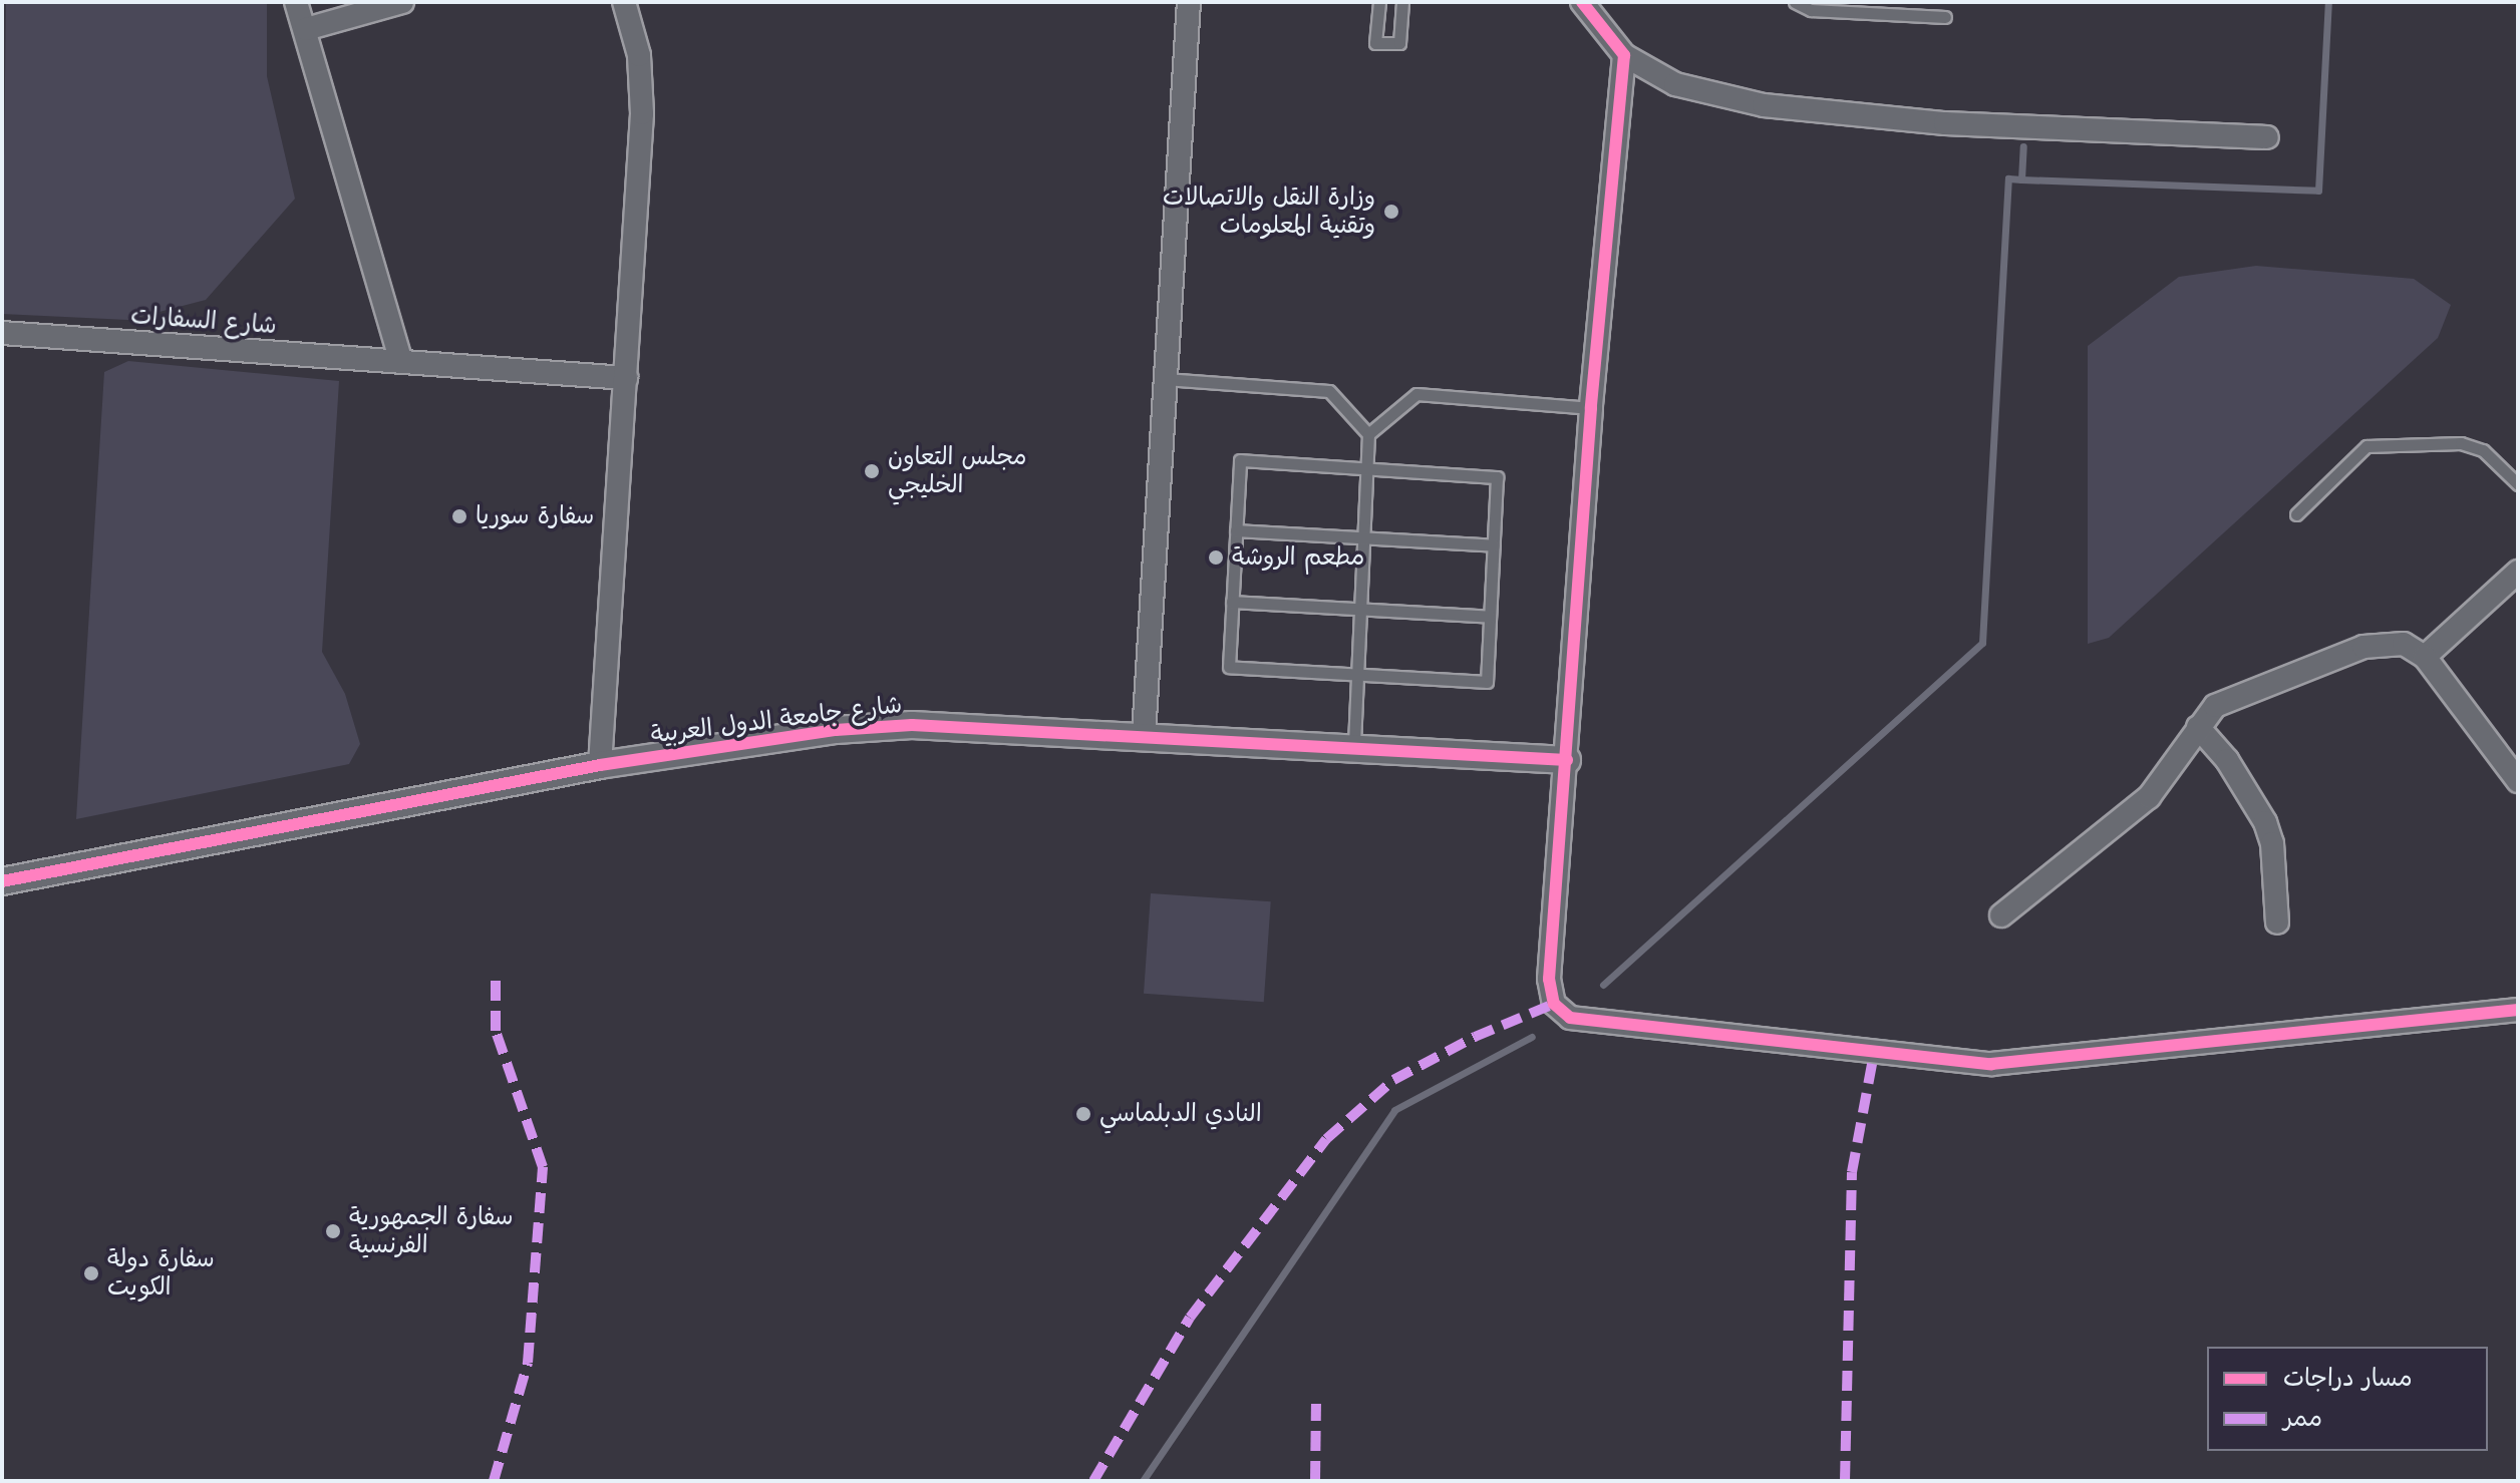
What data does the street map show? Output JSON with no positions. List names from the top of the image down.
{
  "streets": {
    "street": ["شارع السفارات", "شارع جامعة الدول العربية"]
  },
  "places": [
    "وزارة النقل والاتصالات وتقنية المعلومات",
    "مجلس التعاون الخليجي",
    "سفارة سوريا",
    "مطعم الروشة",
    "النادي الدبلماسي",
    "سفارة الجمهورية الفرنسية",
    "سفارة دولة الكويت"
  ],
  "legend": ["مسار دراجات", "ممر"]
}
